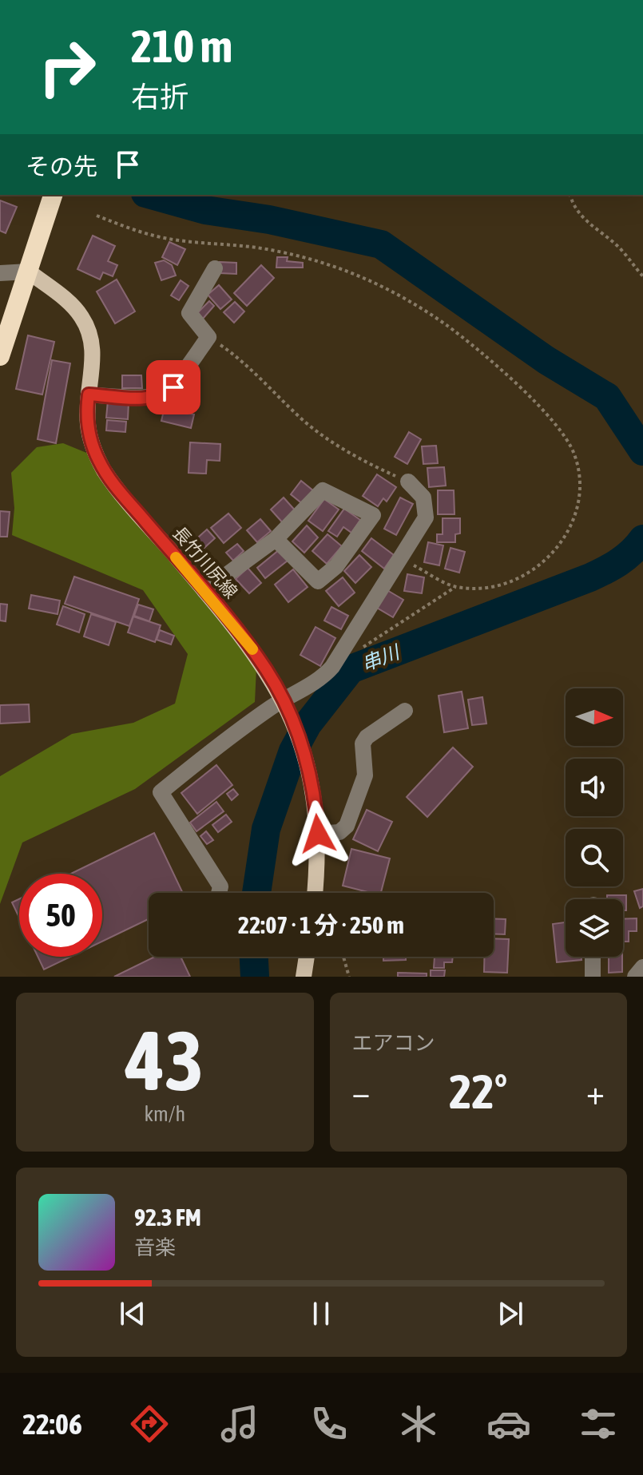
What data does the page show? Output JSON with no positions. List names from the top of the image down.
{
  "streets": {
    "main road": ["長竹川尻線"]
  },
  "water": ["串川"],
  "north": "right",
  "page": {
    "turn": ["210 m", "右折"],
    "then": "その先",
    "limit": "50",
    "trip": "22:07 · 1 分 · 250 m",
    "tile": [
      ["43", "km/h"],
      "エアコン"
    ],
    "heat": ["−", "22°", "+"],
    "song": ["92.3 FM", "音楽"],
    "tabs": "22:06"
  }
}
